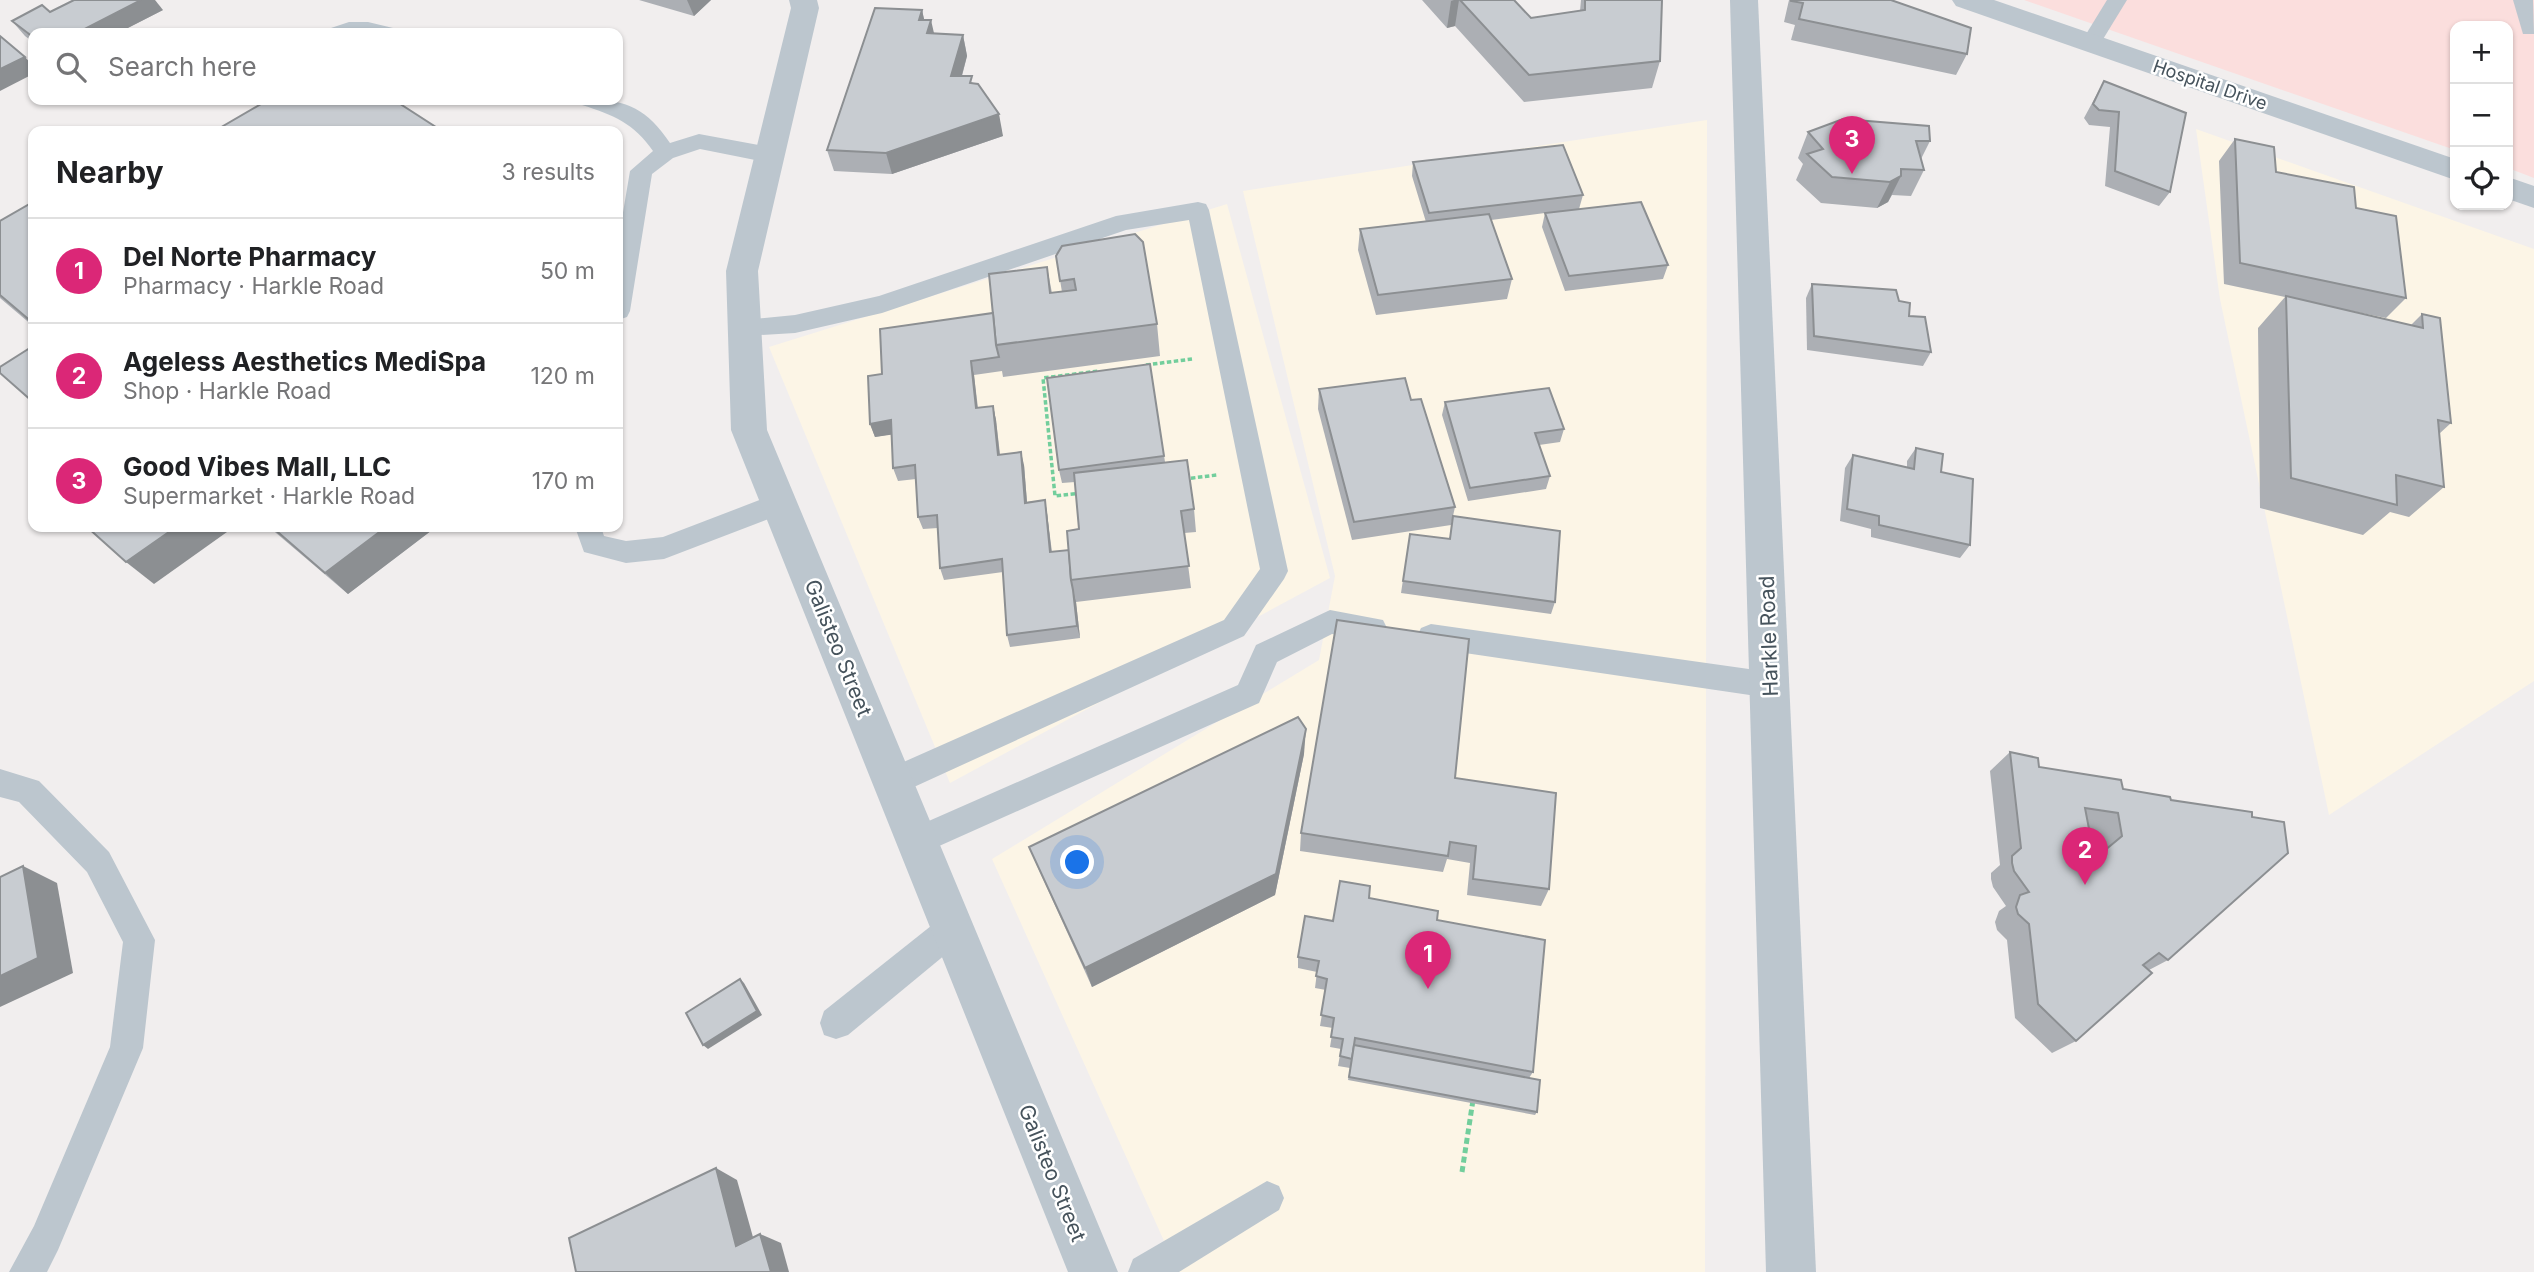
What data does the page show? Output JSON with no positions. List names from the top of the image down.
{
  "streets": {
    "street": ["Hospital Drive", "Harkle Road", "Galisteo Street"]
  },
  "page": {
    "map_buttons": ["+", "−"],
    "search": "Search here",
    "pins": ["3", "2", "1"],
    "heading": ["Nearby", "3 results"],
    "list": [
      {
        "mark": "1",
        "name": "Del Norte Pharmacy",
        "note": "Pharmacy · Harkle Road",
        "value": "50 m"
      },
      {
        "mark": "2",
        "name": "Ageless Aesthetics MediSpa",
        "note": "Shop · Harkle Road",
        "value": "120 m"
      },
      {
        "mark": "3",
        "name": "Good Vibes Mall, LLC",
        "note": "Supermarket · Harkle Road",
        "value": "170 m"
      }
    ]
  }
}
